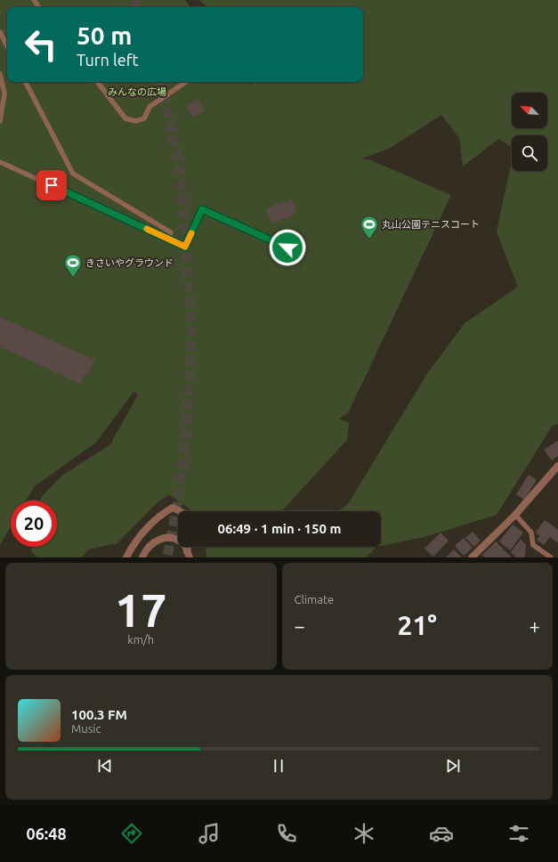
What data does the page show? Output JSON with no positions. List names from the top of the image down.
{
  "parks": ["みんなの広場"],
  "places": {
    "sports": ["丸山公園テニスコート", "きさいやグラウンド"]
  },
  "north": "top left",
  "page": {
    "turn": ["50 m", "Turn left"],
    "limit": "20",
    "trip": "06:49 · 1 min · 150 m",
    "tile": [
      ["17", "km/h"],
      "Climate"
    ],
    "heat": ["−", "21°", "+"],
    "song": ["100.3 FM", "Music"],
    "tabs": "06:48"
  }
}
